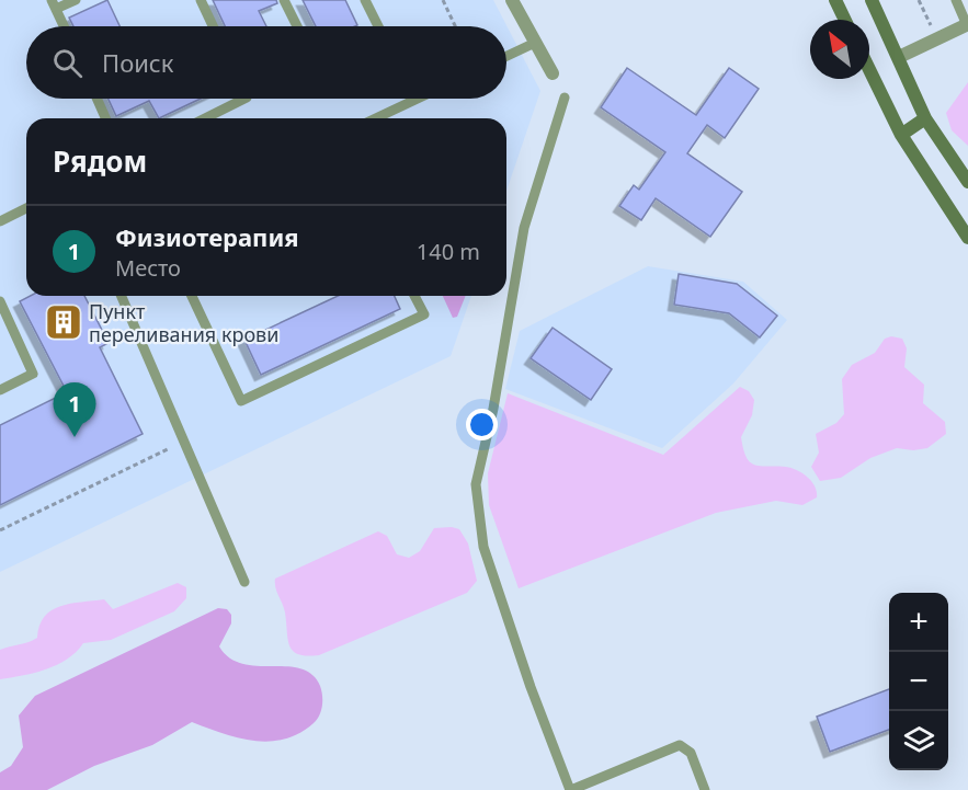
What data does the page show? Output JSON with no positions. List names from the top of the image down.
{
  "places": {
    "building": ["Пункт переливания крови"]
  },
  "north": "top left",
  "page": {
    "search": "Поиск",
    "heading": "Рядом",
    "list": [
      {
        "mark": "1",
        "name": "Физиотерапия",
        "note": "Место",
        "value": "140 m"
      }
    ],
    "pins": "1",
    "map_buttons": ["+", "−"]
  }
}
